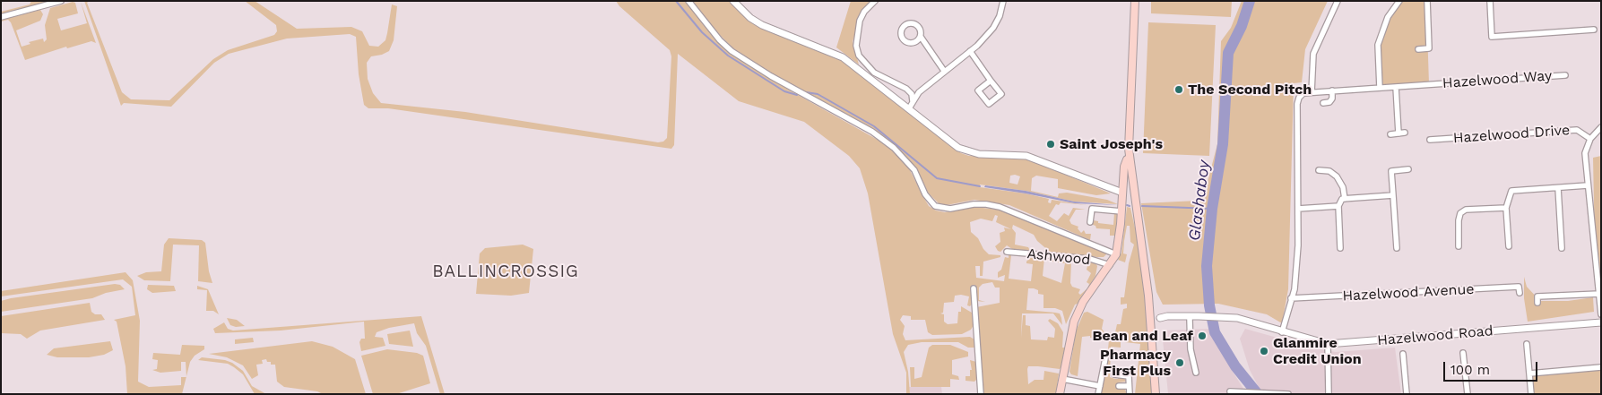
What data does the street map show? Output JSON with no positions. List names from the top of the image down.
{
  "streets": {
    "street": [
      "Hazelwood Way",
      "Hazelwood Drive",
      "Ashwood",
      "Hazelwood Avenue",
      "Hazelwood Road"
    ]
  },
  "districts": ["BALLINCROSSIG"],
  "water": ["Glashaboy"],
  "places": [
    "The Second Pitch",
    "Saint Joseph's",
    "Bean and Leaf",
    "Glanmire Credit Union",
    "Pharmacy First Plus"
  ],
  "scale_bar": "100 m"
}
